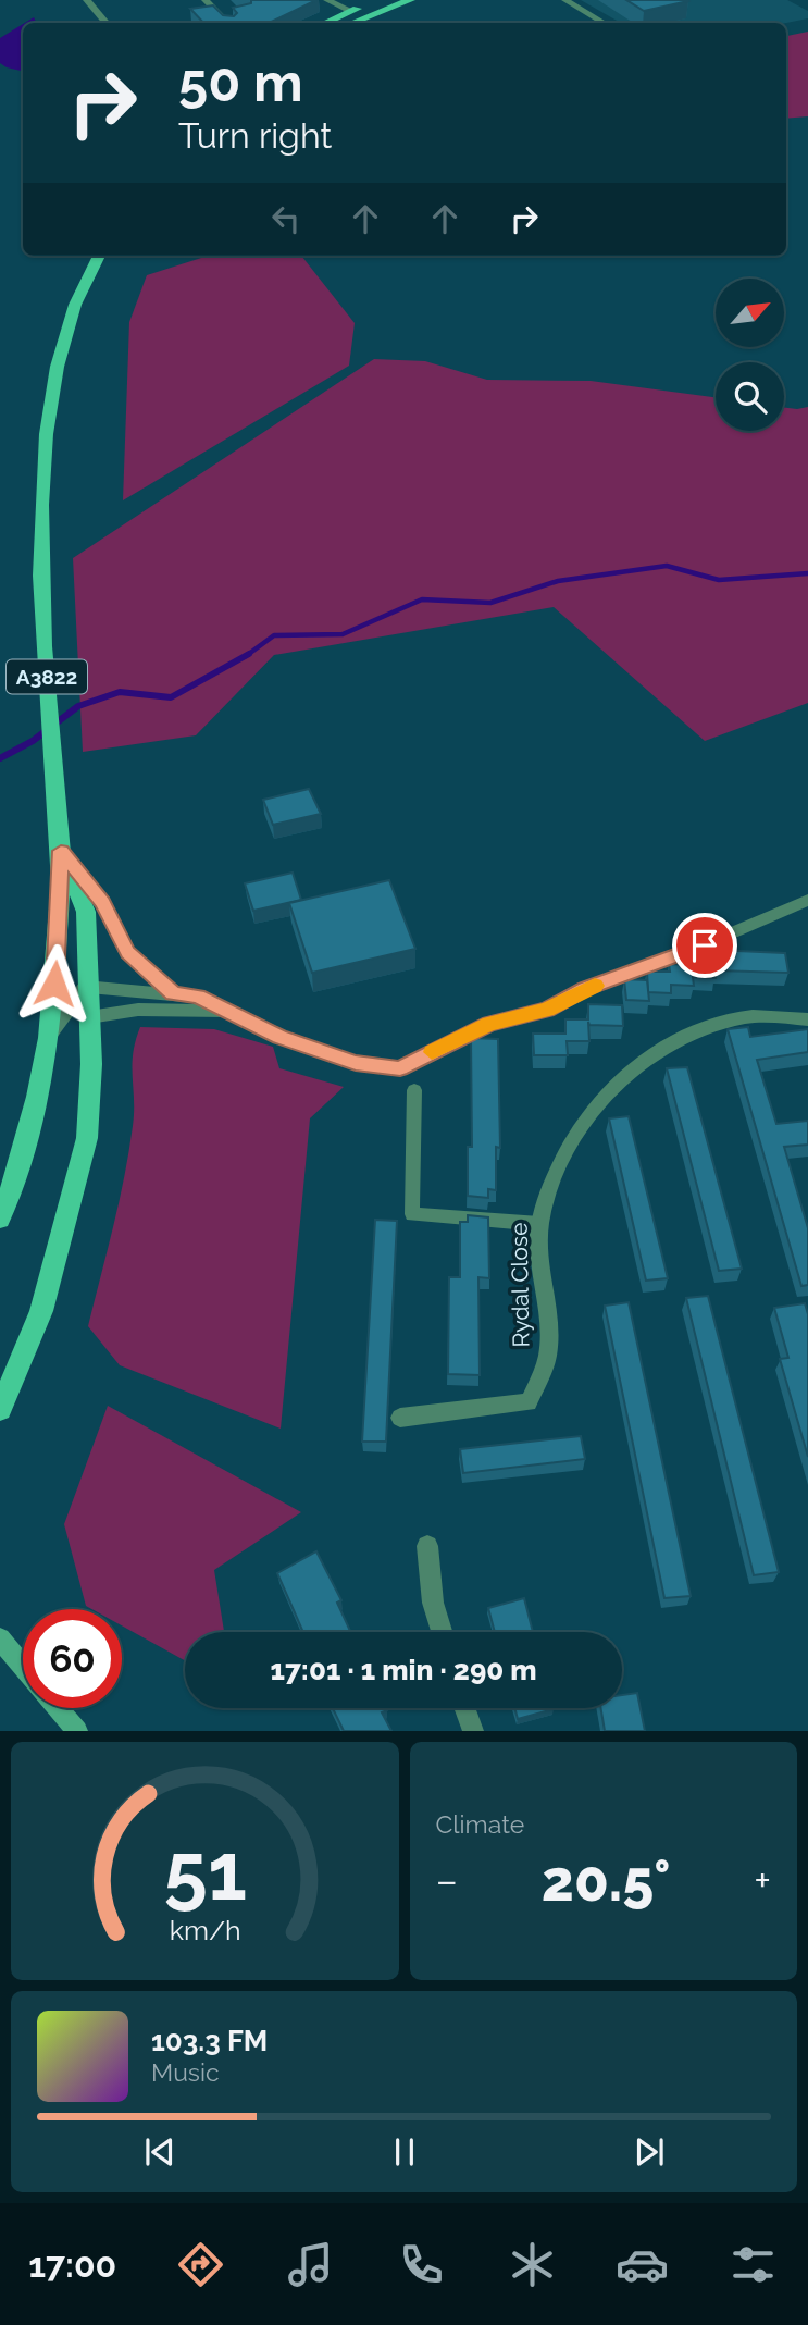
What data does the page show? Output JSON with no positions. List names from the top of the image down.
{
  "streets": {
    "main road": ["A3822"],
    "street": ["Rydal Close"]
  },
  "north": "top right",
  "page": {
    "turn": ["50 m", "Turn right"],
    "limit": "60",
    "trip": "17:01 · 1 min · 290 m",
    "tile": "Climate",
    "heat": ["−", "20.5°", "+"],
    "song": ["103.3 FM", "Music"],
    "tabs": "17:00",
    "gauge": ["51", "km/h"]
  }
}
